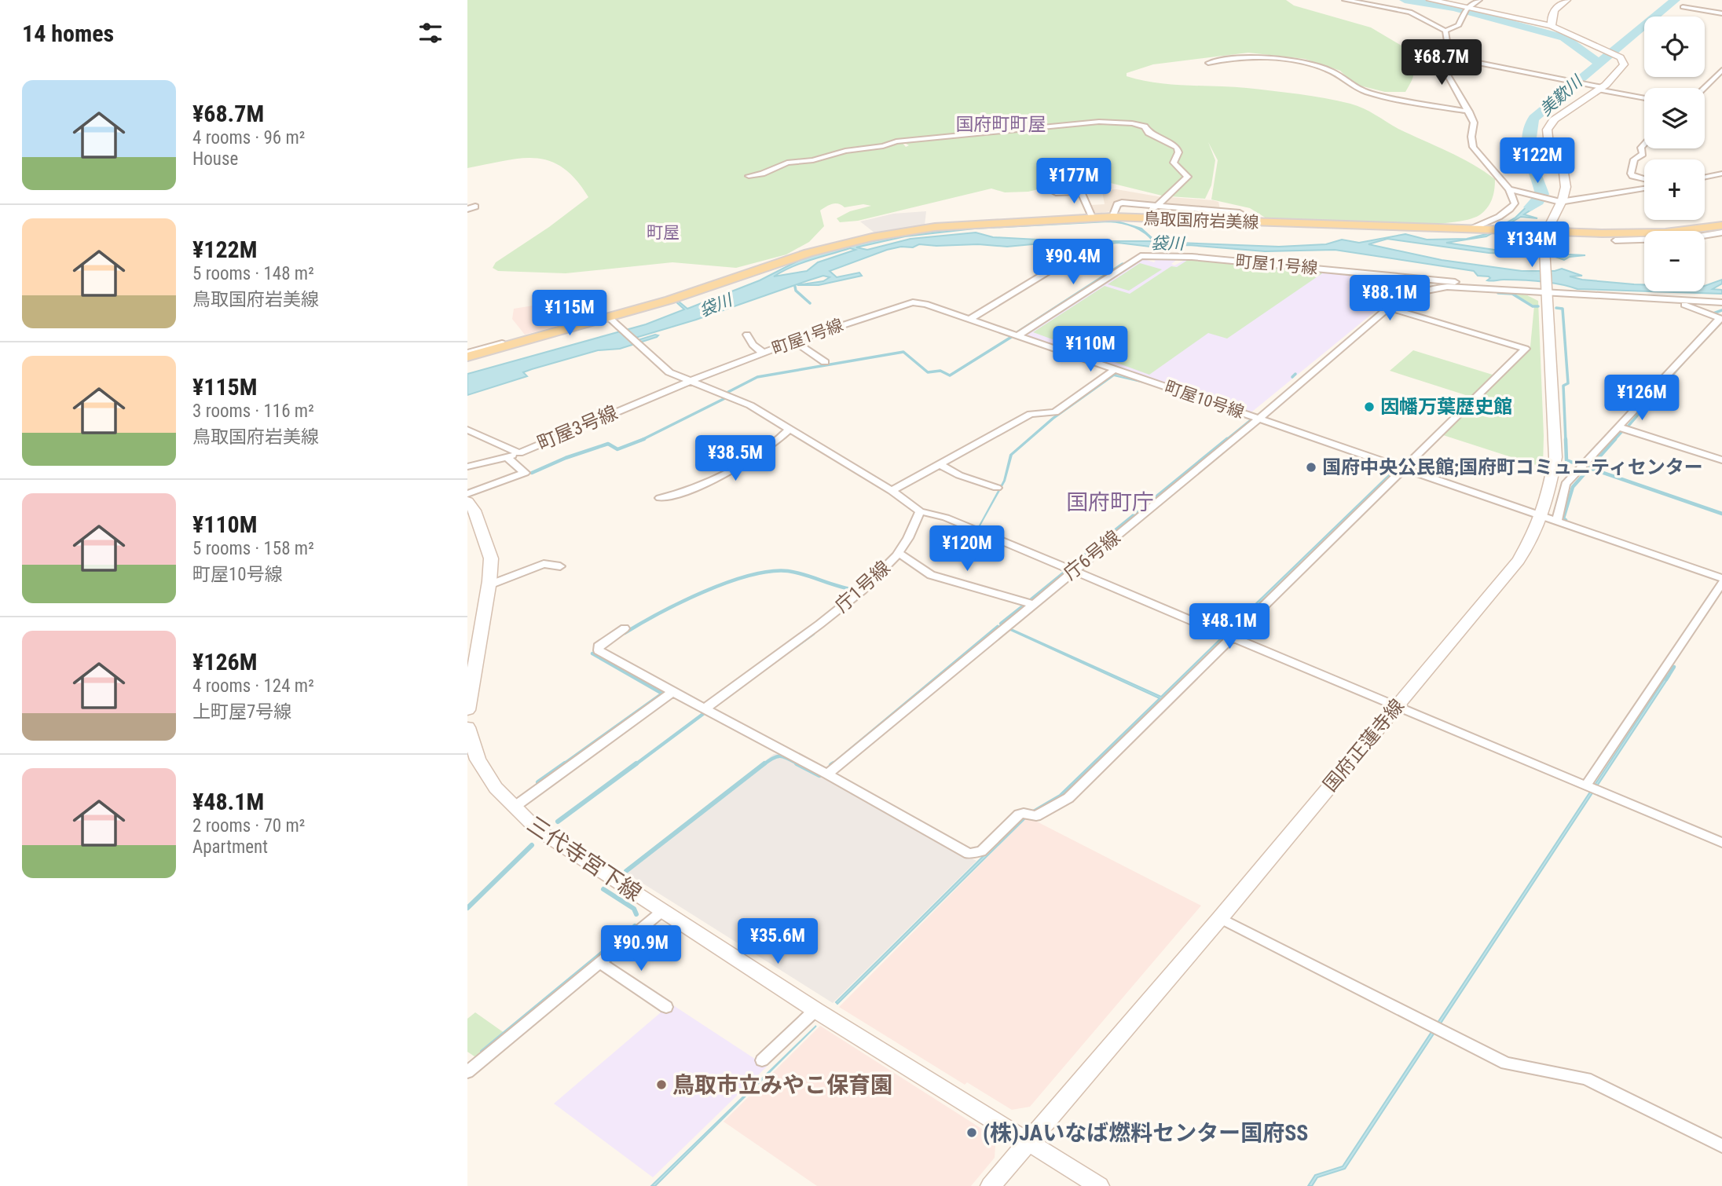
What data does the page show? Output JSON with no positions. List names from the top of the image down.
{
  "streets": {
    "main road": ["鳥取国府岩美線", "国府正蓮寺線", "三代寺宮下線"],
    "street": [
      "町屋11号線",
      "町屋1号線",
      "町屋10号線",
      "町屋3号線",
      "庁6号線",
      "庁1号線"
    ]
  },
  "crossings": [
    ["鳥取国府岩美線", "国府正蓮寺線"],
    ["町屋11号線", "町屋10号線"],
    ["町屋1号線", "町屋10号線"],
    ["町屋1号線", "町屋3号線"],
    ["町屋10号線", "庁6号線"],
    ["町屋10号線", "国府正蓮寺線"],
    ["国府正蓮寺線", "三代寺宮下線"]
  ],
  "districts": ["国府町町屋", "町屋", "国府町庁"],
  "water": ["美歎川", "袋川"],
  "places": [
    "因幡万葉歴史館",
    "国府中央公民館;国府町コミュニティセンター",
    "鳥取市立みやこ保育園",
    "(株)JAいなば燃料センター国府SS"
  ],
  "page": {
    "heading": "14 homes",
    "map_buttons": ["+", "−"],
    "price": [
      "¥68.7M",
      "¥122M",
      "¥177M",
      "¥134M",
      "¥90.4M",
      "¥88.1M",
      "¥115M",
      "¥110M",
      "¥126M",
      "¥38.5M",
      "¥120M",
      "¥48.1M",
      "¥35.6M",
      "¥90.9M"
    ],
    "list": [
      {
        "name": "¥68.7M",
        "note": "4 rooms · 96 m² · House"
      },
      {
        "name": "¥122M",
        "note": "5 rooms · 148 m² · 鳥取国府岩美線"
      },
      {
        "name": "¥115M",
        "note": "3 rooms · 116 m² · 鳥取国府岩美線"
      },
      {
        "name": "¥110M",
        "note": "5 rooms · 158 m² · 町屋10号線"
      },
      {
        "name": "¥126M",
        "note": "4 rooms · 124 m² · 上町屋7号線"
      },
      {
        "name": "¥48.1M",
        "note": "2 rooms · 70 m² · Apartment"
      }
    ]
  }
}
